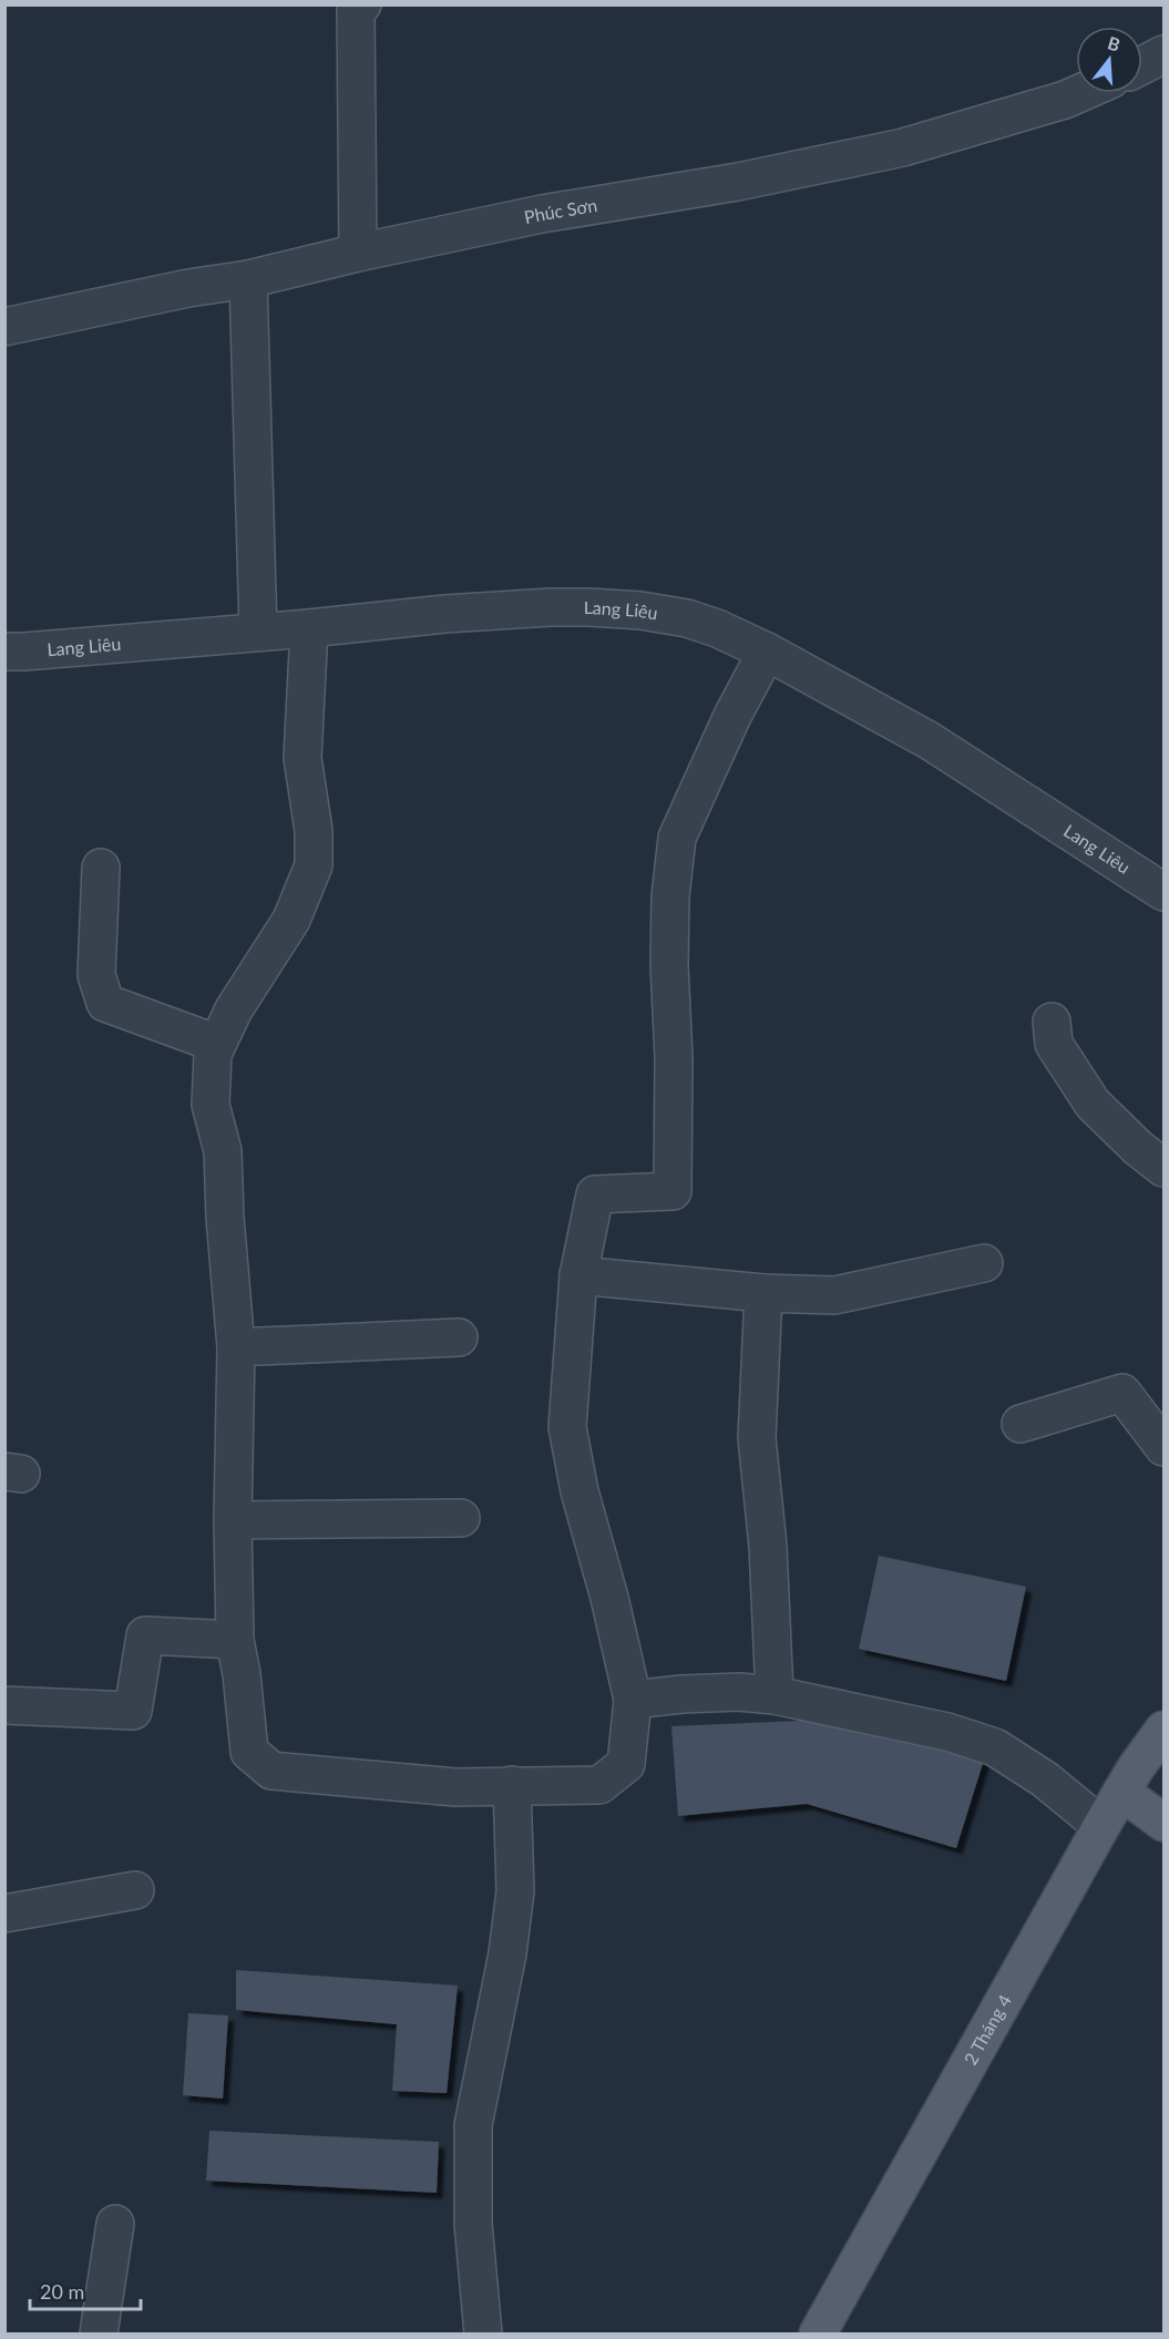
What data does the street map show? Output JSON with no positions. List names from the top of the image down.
{
  "streets": {
    "main road": ["2 Tháng 4"],
    "street": ["Phúc Sơn", "Lang Liêu"]
  },
  "scale_bar": "20 m",
  "north": "top"
}
